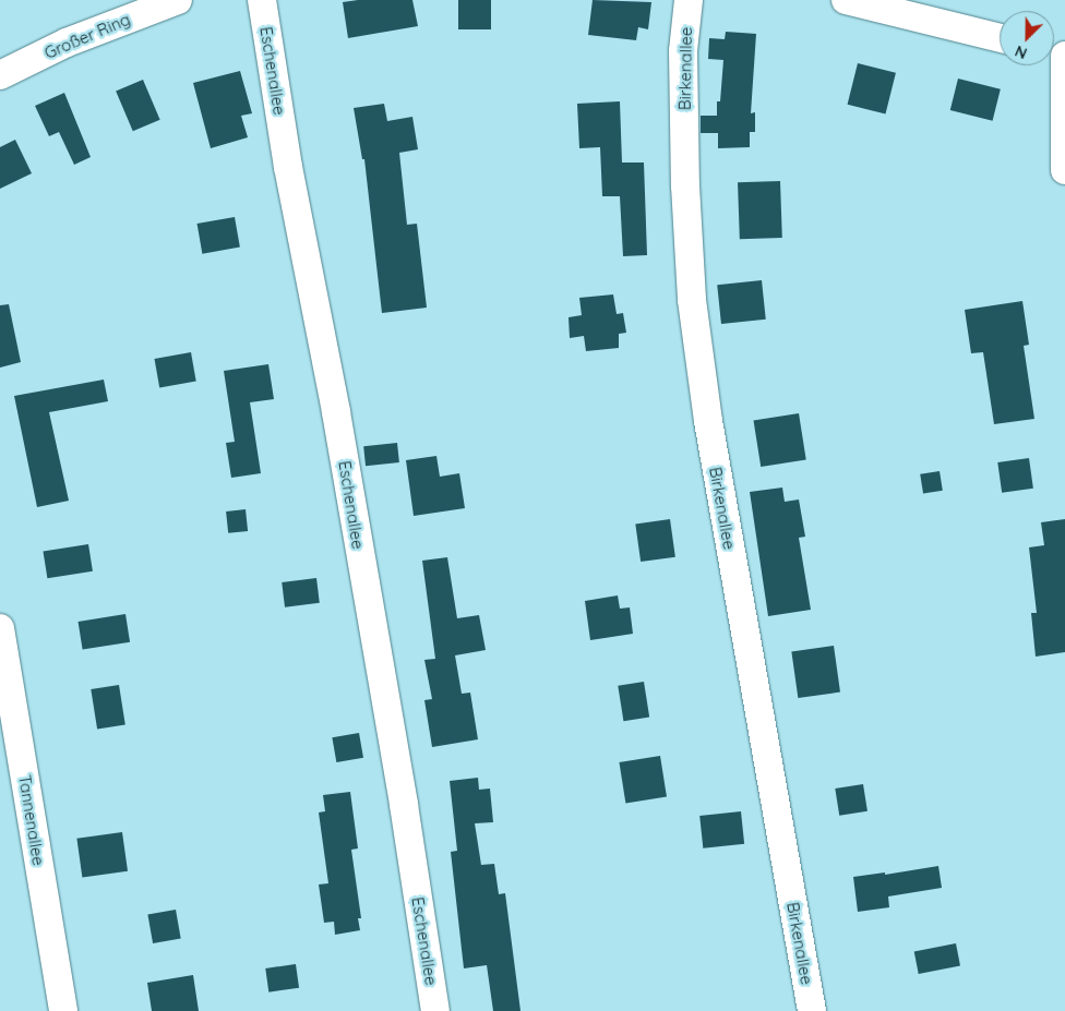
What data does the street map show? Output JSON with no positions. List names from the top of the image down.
{
  "streets": {
    "street": [
      "Großer Ring",
      "Birkenallee",
      "Eschenallee",
      "Tannenallee"
    ]
  },
  "north": "bottom left"
}
